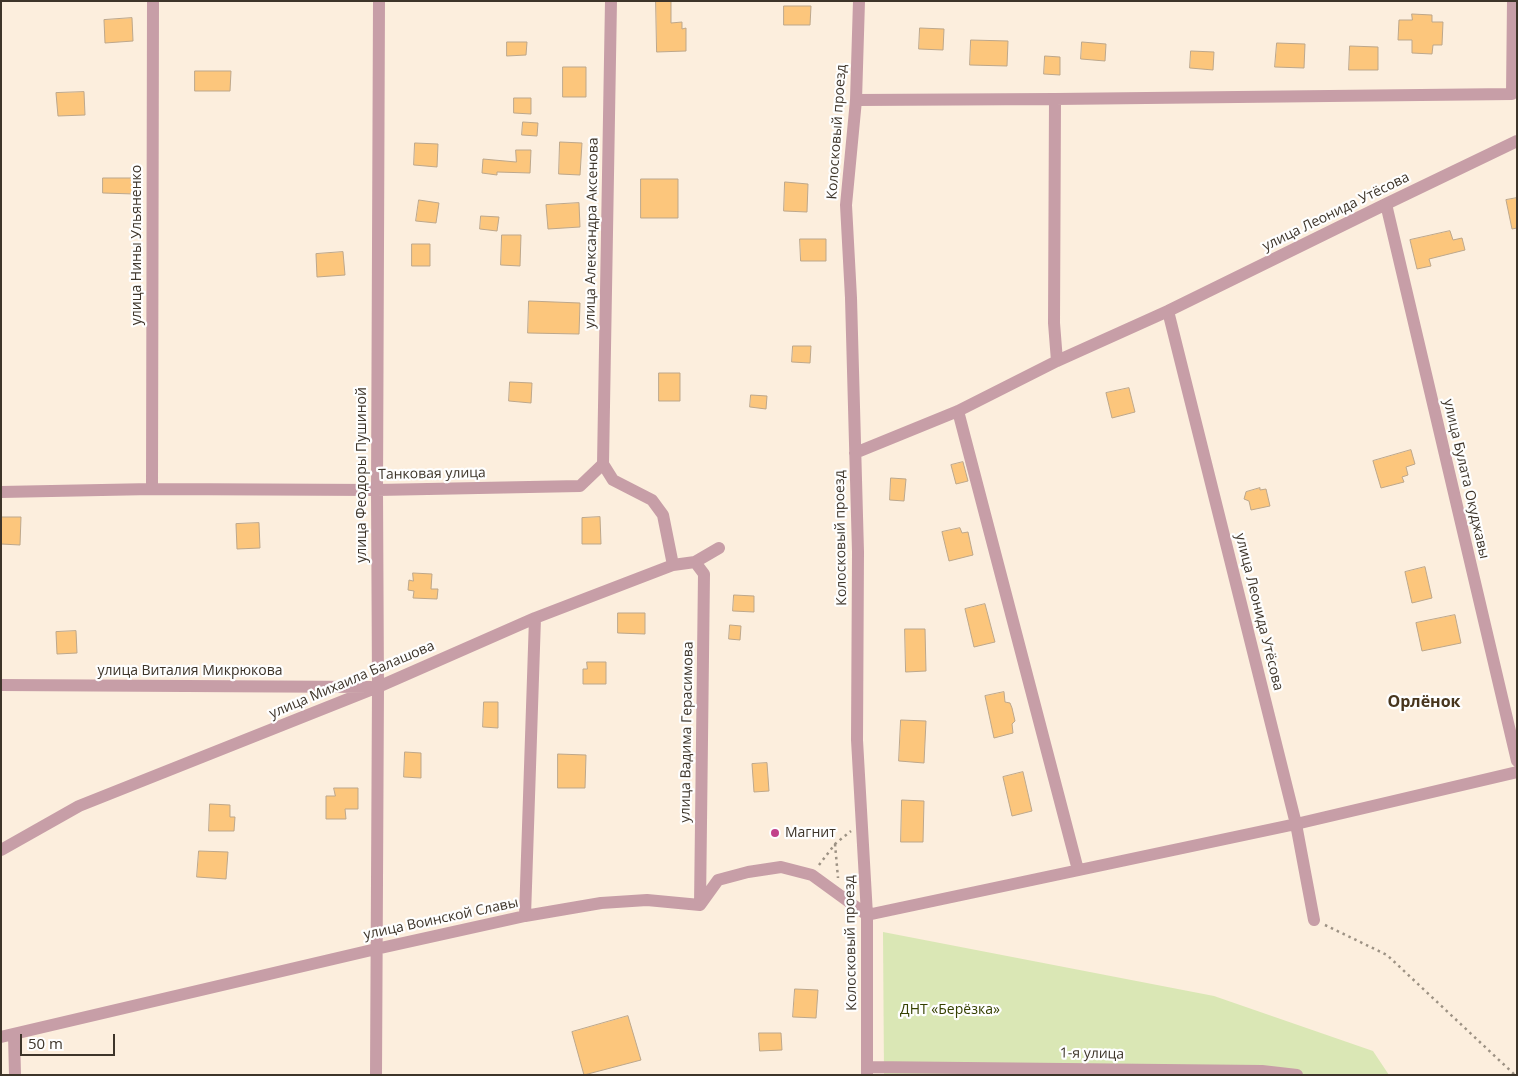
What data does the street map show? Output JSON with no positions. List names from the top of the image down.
{
  "streets": {
    "street": [
      "Колосковый проезд",
      "улица Леонида Утёсова",
      "улица Александра Аксенова",
      "улица Нины Ульяненко",
      "Танковая улица",
      "улица Феодоры Пушиной",
      "улица Булата Окуджавы",
      "улица Виталия Микрюкова",
      "улица Михаила Балашова",
      "улица Вадима Герасимова",
      "улица Воинской Славы",
      "1-я улица"
    ]
  },
  "crossings": [
    ["Колосковый проезд", "улица Леонида Утёсова"],
    ["Колосковый проезд", "1-я улица"],
    ["улица Леонида Утёсова", "улица Булата Окуджавы"],
    ["улица Александра Аксенова", "Танковая улица"],
    ["улица Нины Ульяненко", "Танковая улица"],
    ["Танковая улица", "улица Феодоры Пушиной"],
    ["улица Феодоры Пушиной", "улица Виталия Микрюкова"],
    ["улица Феодоры Пушиной", "улица Михаила Балашова"],
    ["улица Феодоры Пушиной", "улица Воинской Славы"],
    ["улица Виталия Микрюкова", "улица Михаила Балашова"],
    ["улица Михаила Балашова", "улица Вадима Герасимова"],
    ["улица Вадима Герасимова", "улица Воинской Славы"]
  ],
  "districts": ["Орлёнок"],
  "parks": ["ДНТ «Берёзка»"],
  "places": ["Магнит"],
  "scale_bar": "50 m"
}
